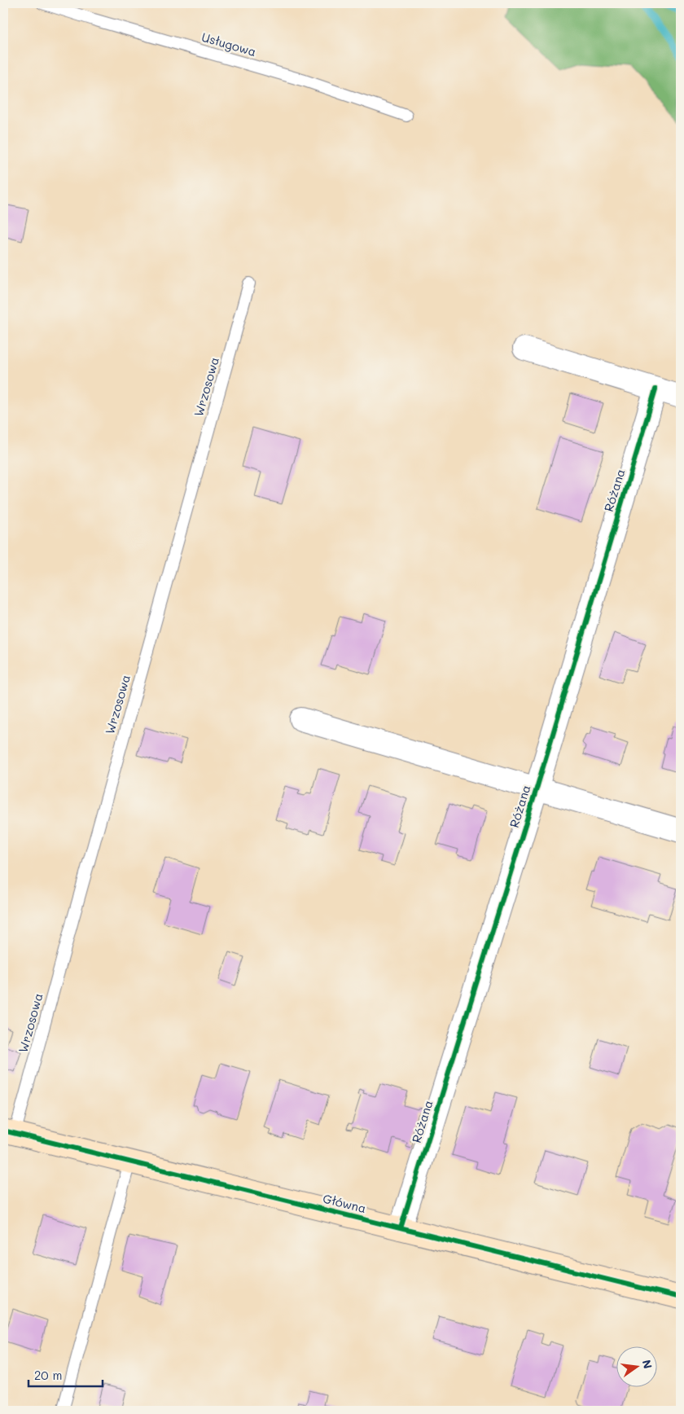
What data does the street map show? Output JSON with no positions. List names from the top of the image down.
{
  "streets": {
    "street": ["Różana", "Główna"],
    "lane": ["Usługowa", "Wrzosowa"]
  },
  "crossings": [
    ["Wrzosowa", "Główna"],
    ["Różana", "Główna"]
  ],
  "scale_bar": "20 m",
  "north": "right"
}
